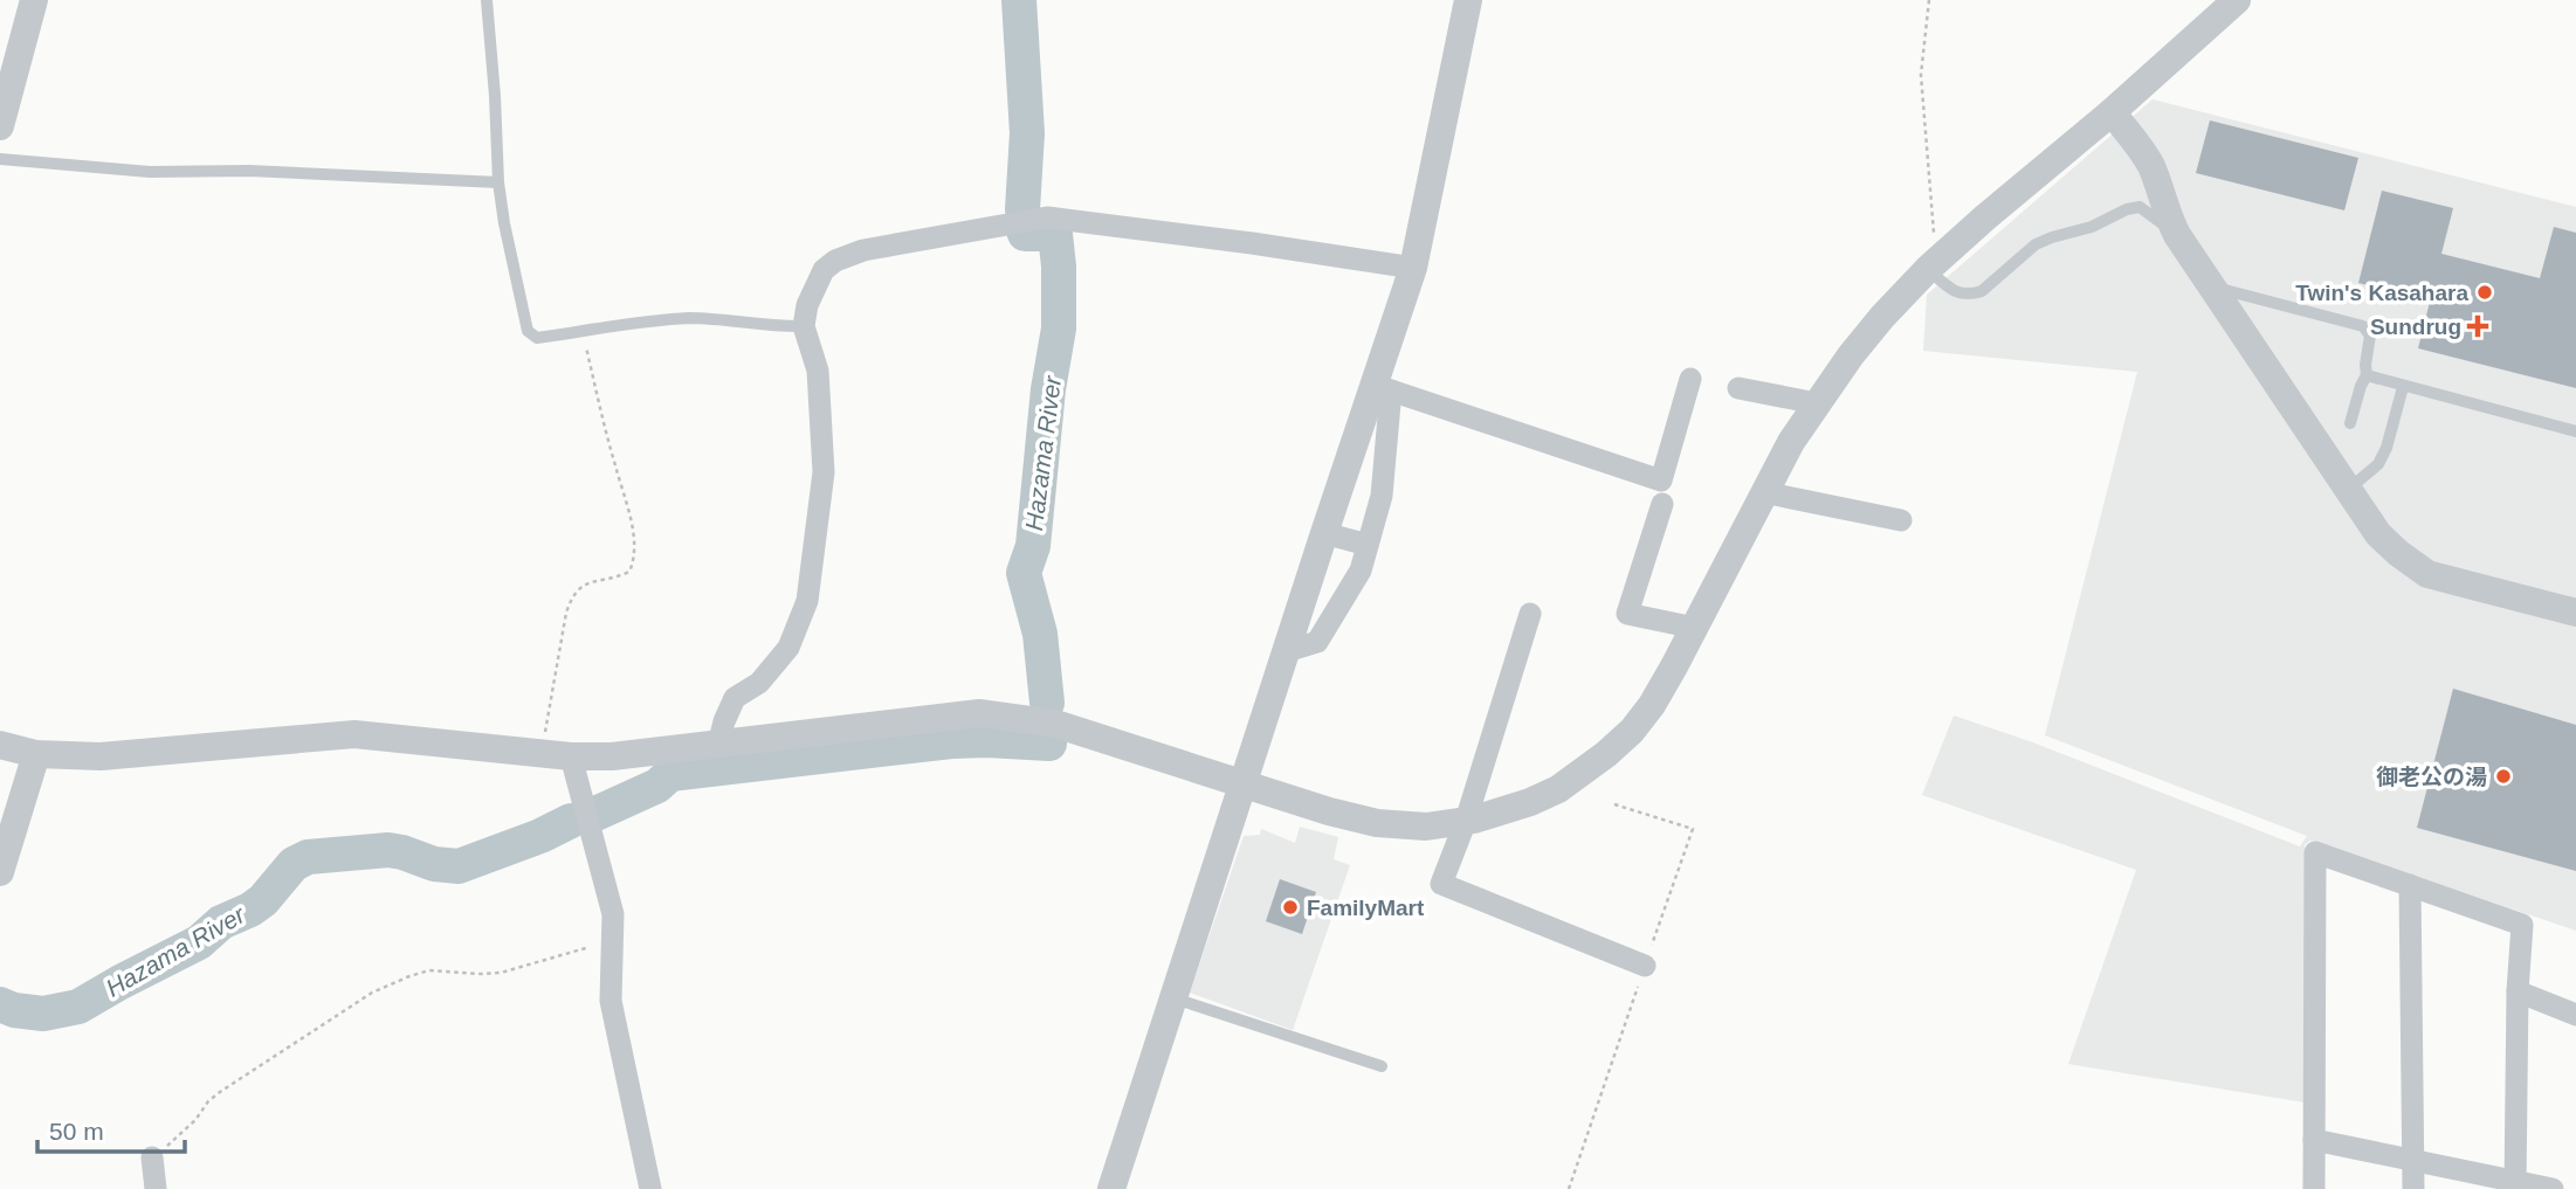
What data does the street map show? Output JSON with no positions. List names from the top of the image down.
{
  "water": ["Hazama River"],
  "places": {
    "other": ["Twin's Kasahara", "御老公の湯", "FamilyMart"],
    "health": ["Sundrug"]
  },
  "scale_bar": "50 m"
}
